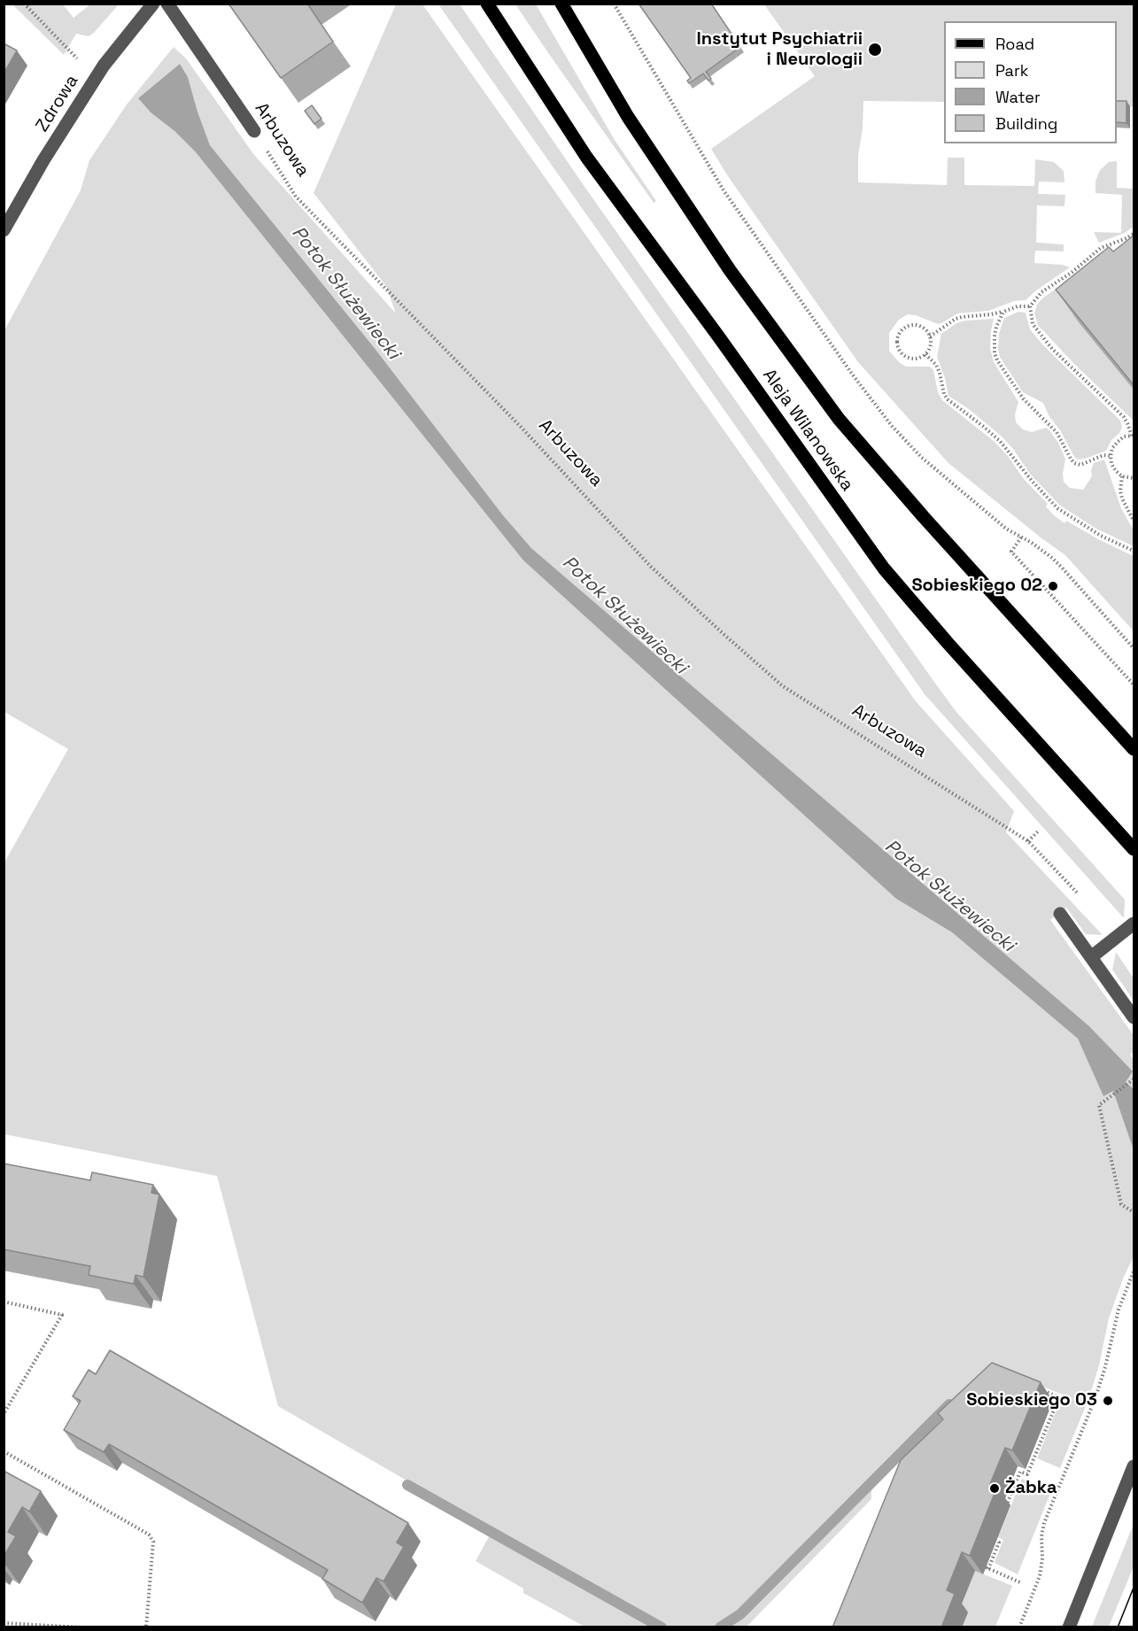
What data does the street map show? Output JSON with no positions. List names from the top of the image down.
{
  "streets": {
    "main road": ["Aleja Wilanowska"],
    "street": ["Zdrowa", "Arbuzowa"]
  },
  "water": ["Potok Służewiecki"],
  "places": [
    "Instytut Psychiatrii i Neurologii",
    "Sobieskiego 02",
    "Sobieskiego 03",
    "Żabka"
  ],
  "legend": [
    "Road",
    "Park",
    "Water",
    "Building"
  ]
}
